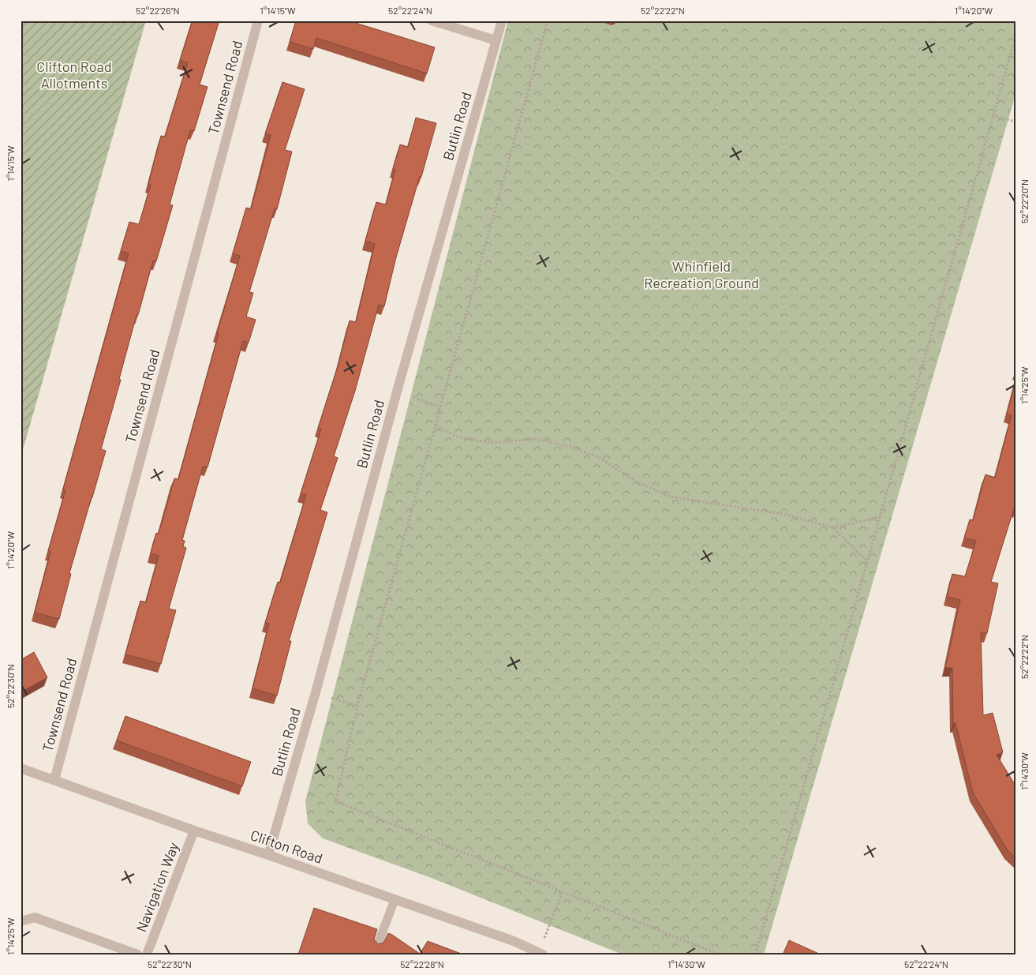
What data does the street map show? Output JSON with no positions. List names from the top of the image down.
{
  "streets": {
    "street": [
      "Townsend Road",
      "Butlin Road",
      "Clifton Road",
      "Navigation Way"
    ]
  },
  "crossings": [
    ["Townsend Road", "Clifton Road"],
    ["Butlin Road", "Clifton Road"],
    ["Clifton Road", "Navigation Way"]
  ],
  "parks": ["Clifton Road Allotments", "Whinfield Recreation Ground"],
  "coordinates": [
    "52°22'26\"N",
    "1°14'15\"W",
    "52°22'24\"N",
    "52°22'22\"N",
    "1°14'20\"W",
    "52°22'20\"N",
    "1°14'25\"W",
    "52°22'30\"N",
    "1°14'30\"W",
    "52°22'28\"N"
  ]
}
